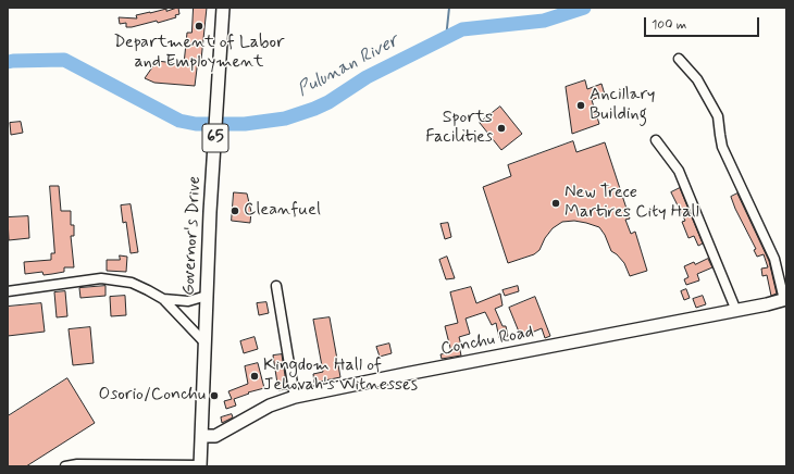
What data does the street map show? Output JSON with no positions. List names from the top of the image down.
{
  "streets": {
    "main road": ["65", "Governor's Drive", "Conchu Road"]
  },
  "crossings": [
    ["Governor's Drive", "Conchu Road"]
  ],
  "water": ["Pulunan River"],
  "places": [
    "Department of Labor and Employment",
    "Ancillary Building",
    "Sports Facilities",
    "New Trece Martires City Hall",
    "Cleanfuel",
    "Kingdom Hall of Jehovah's Witnesses",
    "Osorio/Conchu"
  ],
  "scale_bar": "100 m"
}
